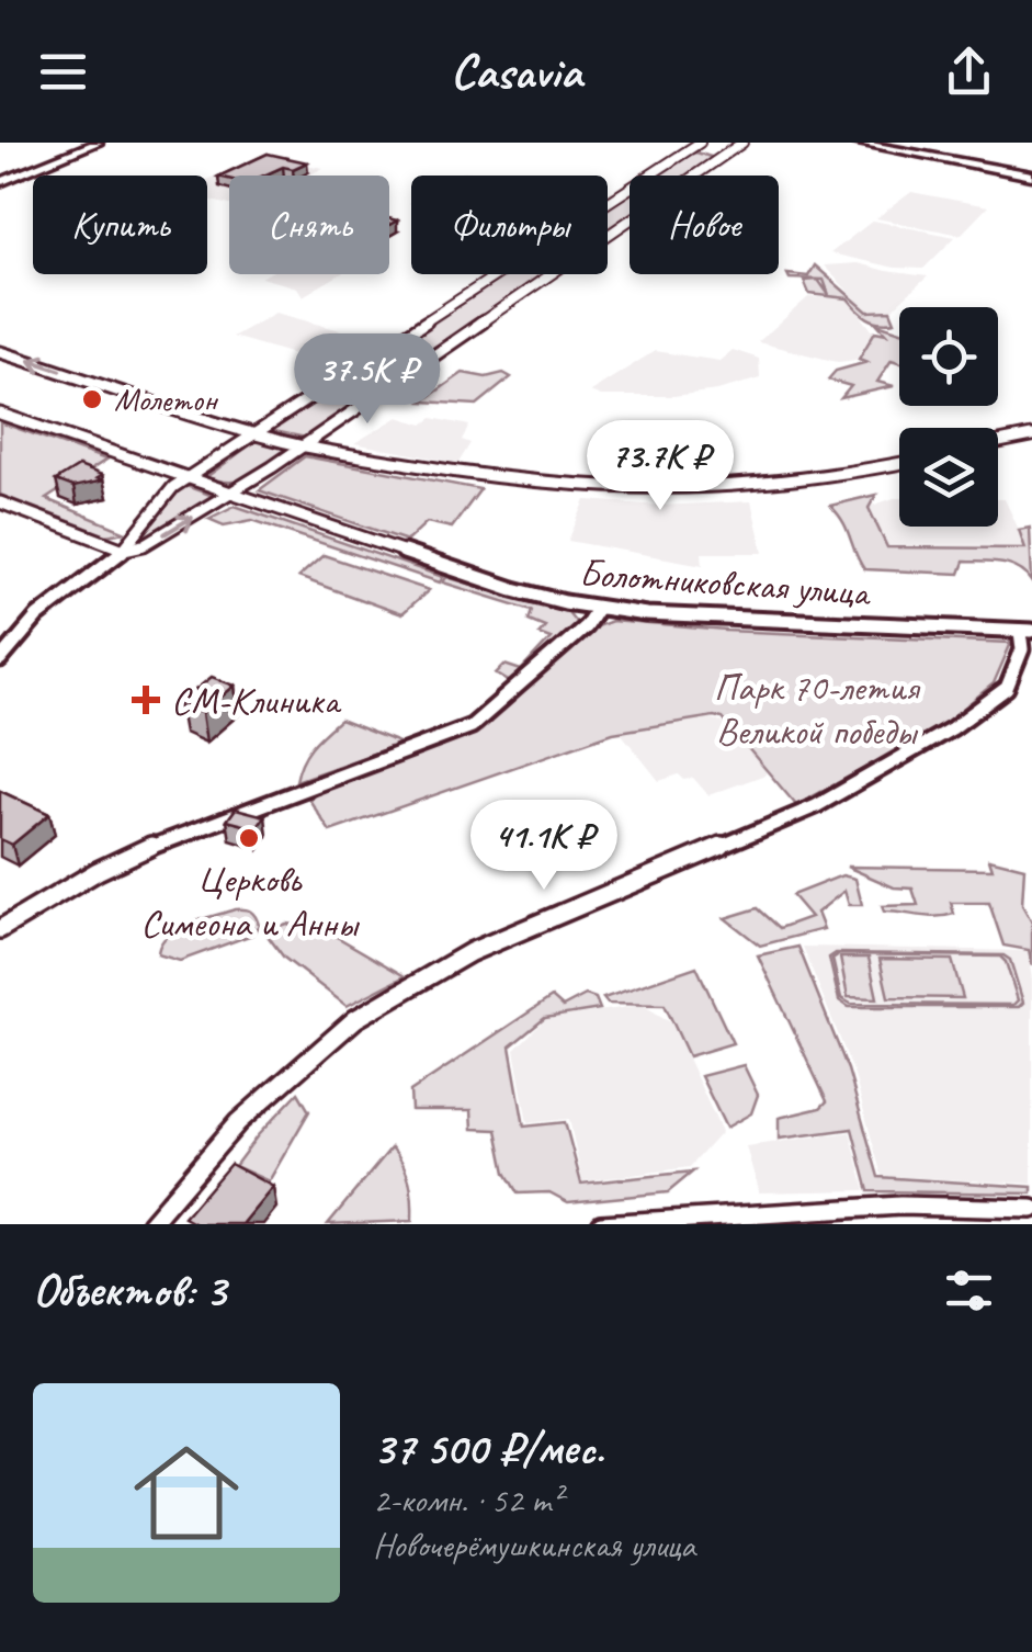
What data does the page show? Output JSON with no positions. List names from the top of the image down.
{
  "streets": {
    "street": ["Болотниковская улица"]
  },
  "parks": ["Парк 70-летия Великой победы"],
  "places": {
    "other": ["Молетон", "Церковь Симеона и Анны"],
    "health": ["СМ-Клиника"]
  },
  "page": {
    "header": "Casavia",
    "chip": [
      "Купить",
      "Снять",
      "Фильтры",
      "Новое"
    ],
    "price": ["37.5K ₽", "73.7K ₽", "41.1K ₽"],
    "heading": "Объектов: 3",
    "list": [
      {
        "name": "37 500 ₽/мес.",
        "note": "2-комн. · 52 m² · Новочерёмушкинская улица"
      }
    ]
  }
}
